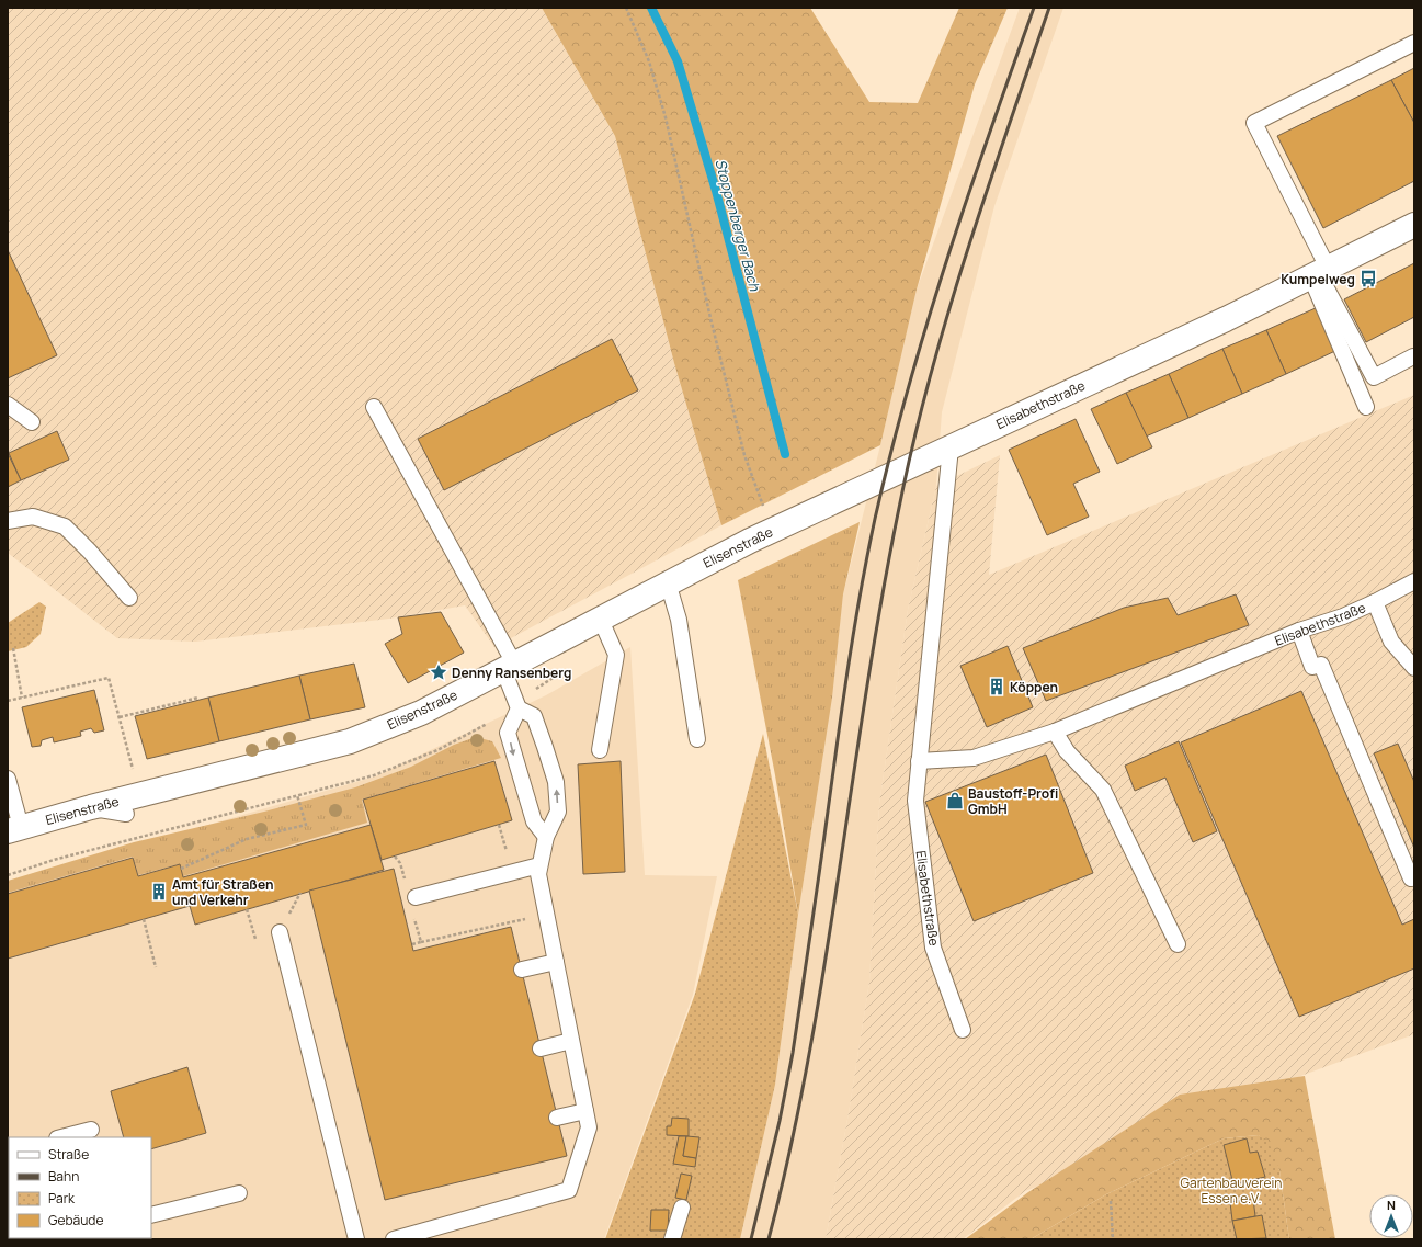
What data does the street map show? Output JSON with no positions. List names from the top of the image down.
{
  "streets": {
    "street": ["Elisabethstraße", "Elisenstraße"]
  },
  "crossings": [
    ["Elisabethstraße", "Elisenstraße"]
  ],
  "water": ["Stoppenberger Bach"],
  "parks": ["Gartenbauverein Essen e.V."],
  "places": {
    "bus stop": ["Kumpelweg"],
    "place": ["Denny Ransenberg"],
    "building": ["Köppen", "Amt für Straßen und Verkehr"],
    "shop": ["Baustoff-Profi GmbH"]
  },
  "legend": [
    "Straße",
    "Bahn",
    "Park",
    "Gebäude"
  ],
  "north": "top"
}
